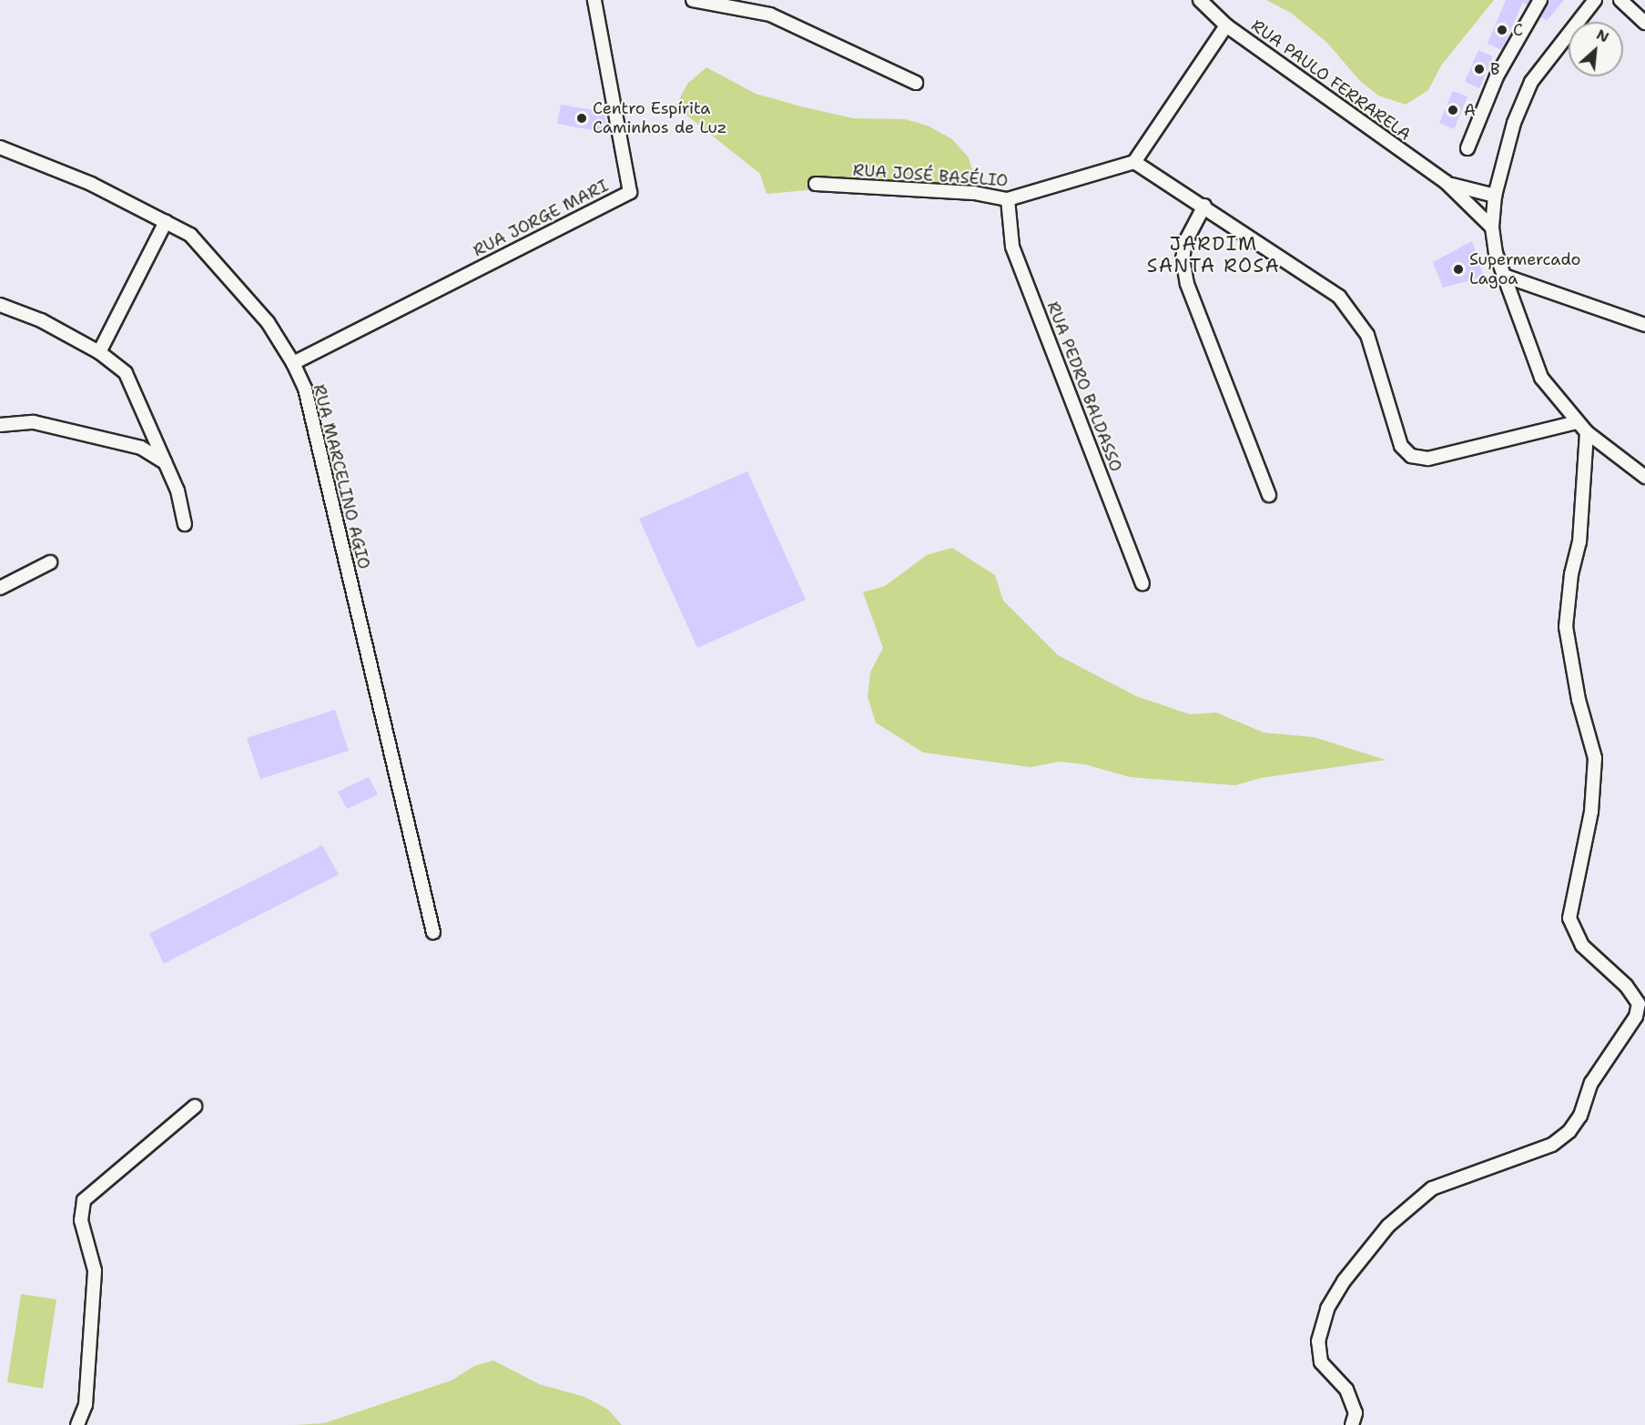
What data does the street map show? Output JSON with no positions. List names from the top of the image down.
{
  "streets": {
    "street": [
      "RUA PAULO FERRARELA",
      "RUA JOSÉ BASÉLIO",
      "RUA JORGE MARI",
      "RUA PEDRO BALDASSO",
      "RUA MARCELINO AGIO"
    ]
  },
  "crossings": [
    ["RUA JOSÉ BASÉLIO", "RUA PEDRO BALDASSO"],
    ["RUA JORGE MARI", "RUA MARCELINO AGIO"]
  ],
  "districts": ["JARDIM SANTA ROSA"],
  "places": [
    "C",
    "B",
    "A",
    "Centro Espírita Caminhos de Luz",
    "Supermercado Lagoa"
  ],
  "north": "top right"
}
